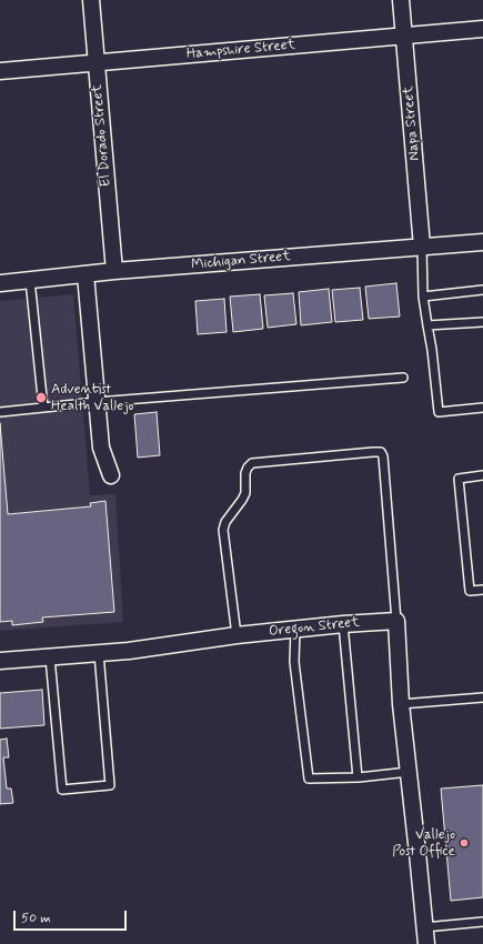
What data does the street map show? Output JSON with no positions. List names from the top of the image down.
{
  "streets": {
    "street": [
      "Hampshire Street",
      "Napa Street",
      "El Dorado Street",
      "Michigan Street",
      "Oregon Street"
    ]
  },
  "crossings": [
    ["Hampshire Street", "Napa Street"],
    ["Hampshire Street", "El Dorado Street"],
    ["Napa Street", "Michigan Street"],
    ["El Dorado Street", "Michigan Street"]
  ],
  "places": ["Adventist Health Vallejo", "Vallejo Post Office"],
  "scale_bar": "50 m"
}
